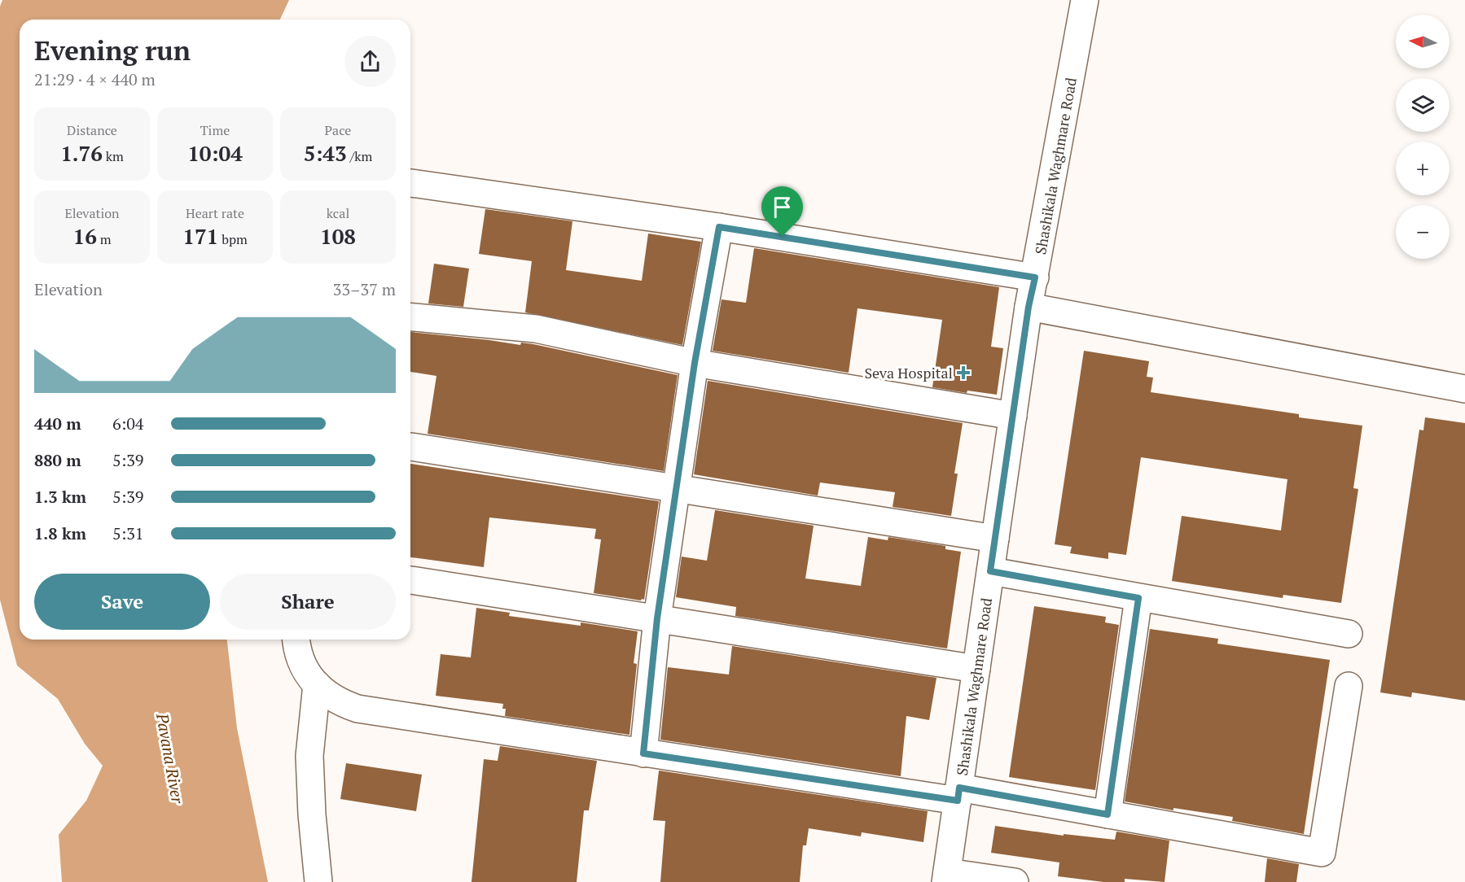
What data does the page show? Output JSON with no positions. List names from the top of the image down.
{
  "streets": {
    "street": ["Shashikala Waghmare Road"]
  },
  "water": ["Pavana River"],
  "places": {
    "health": ["Seva Hospital"]
  },
  "north": "left",
  "page": {
    "map_buttons": ["+", "−"],
    "heading": ["Evening run", "21:29 · 4 × 440 m"],
    "stats": [
      ["Distance", "1.76 km"],
      ["Time", "10:04"],
      ["Pace", "5:43 /km"],
      ["Elevation", "16 m"],
      ["Heart rate", "171 bpm"],
      ["kcal", "108"]
    ],
    "chart": ["Elevation", "33–37 m"],
    "list": [
      {
        "name": "440 m",
        "note": "6:04"
      },
      {
        "name": "880 m",
        "note": "5:39"
      },
      {
        "name": "1.3 km",
        "note": "5:39"
      },
      {
        "name": "1.8 km",
        "note": "5:31"
      }
    ],
    "buttons": ["Save", "Share"]
  }
}
